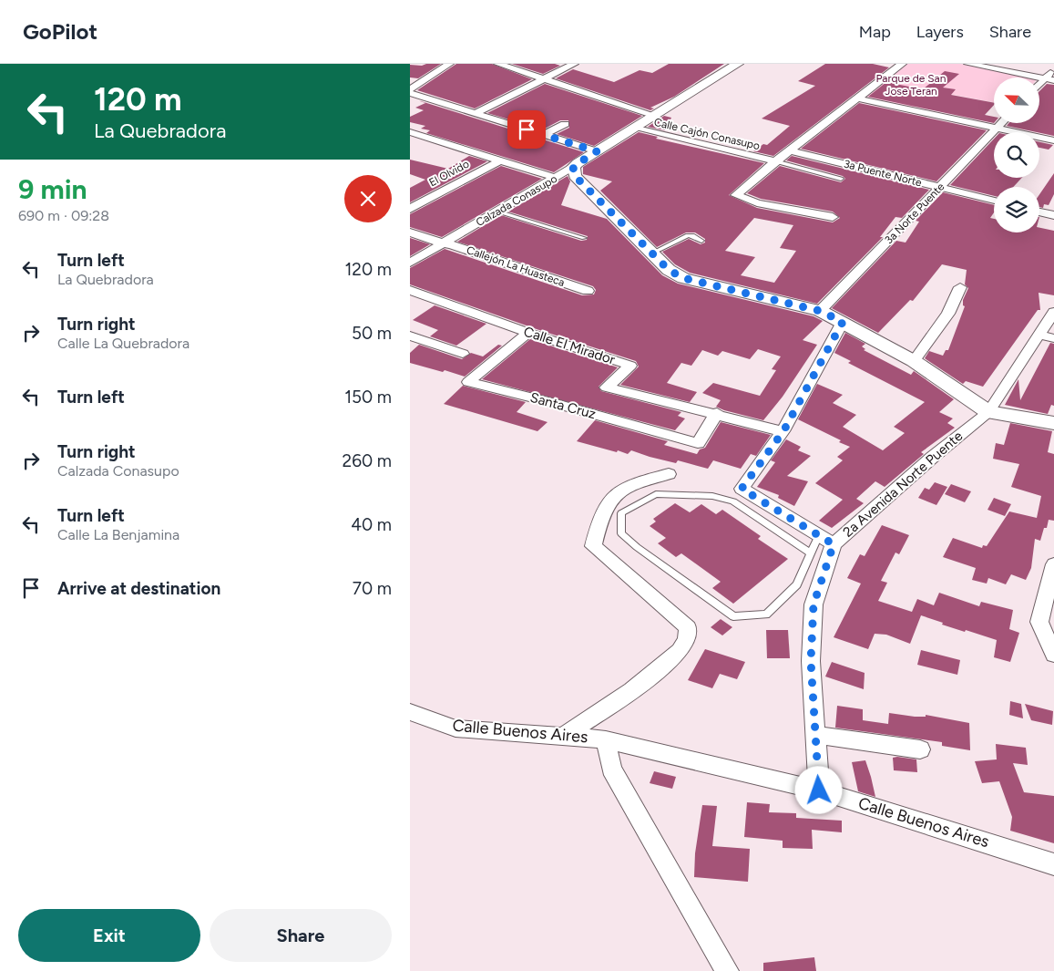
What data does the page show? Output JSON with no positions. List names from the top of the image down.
{
  "streets": {
    "street": [
      "Calle Cajón Conasupo",
      "El Olvido",
      "3a Puente Norte",
      "Calzada Conasupo",
      "3a Norte Puente",
      "Callejón La Huasteca",
      "Calle El Mirador",
      "Santa Cruz",
      "2a Avenida Norte Puente",
      "Calle Buenos Aires"
    ]
  },
  "crossings": [
    ["Calle Cajón Conasupo", "Calzada Conasupo"],
    ["3a Puente Norte", "3a Norte Puente"],
    ["Calzada Conasupo", "Callejón La Huasteca"],
    ["Calle El Mirador", "Santa Cruz"],
    ["2a Avenida Norte Puente", "Calle Buenos Aires"]
  ],
  "parks": ["Parque de San Jose Teran"],
  "north": "top left",
  "page": {
    "header": "GoPilot",
    "nav": ["Map", "Layers", "Share"],
    "turn": ["120 m", "La Quebradora"],
    "heading": ["9 min", "690 m · 09:28"],
    "list": [
      {
        "name": "Turn left",
        "note": "La Quebradora",
        "value": "120 m"
      },
      {
        "name": "Turn right",
        "note": "Calle La Quebradora",
        "value": "50 m"
      },
      {
        "name": "Turn left",
        "value": "150 m"
      },
      {
        "name": "Turn right",
        "note": "Calzada Conasupo",
        "value": "260 m"
      },
      {
        "name": "Turn left",
        "note": "Calle La Benjamina",
        "value": "40 m"
      },
      {
        "name": "Arrive at destination",
        "value": "70 m"
      }
    ],
    "buttons": ["Exit", "Share"]
  }
}
